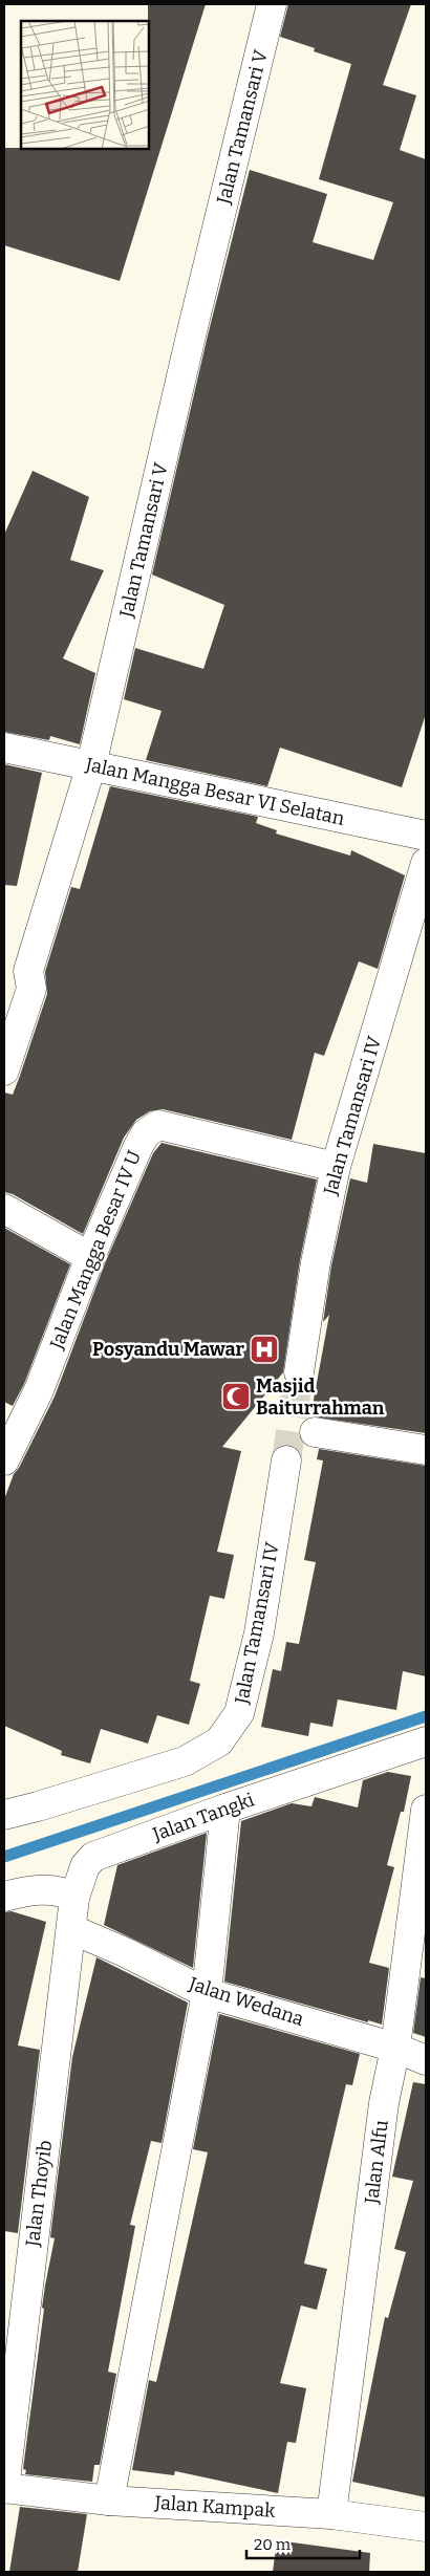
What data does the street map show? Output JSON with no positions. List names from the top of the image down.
{
  "streets": {
    "street": [
      "Jalan Tamansari V",
      "Jalan Mangga Besar VI Selatan",
      "Jalan Tamansari IV",
      "Jalan Mangga Besar IV U",
      "Jalan Tangki",
      "Jalan Wedana",
      "Jalan Alfu",
      "Jalan Thoyib",
      "Jalan Kampak"
    ]
  },
  "crossings": [
    ["Jalan Tamansari V", "Jalan Mangga Besar VI Selatan"],
    ["Jalan Tamansari IV", "Jalan Mangga Besar IV U"],
    ["Jalan Tangki", "Jalan Thoyib"],
    ["Jalan Wedana", "Jalan Alfu"],
    ["Jalan Wedana", "Jalan Thoyib"],
    ["Jalan Alfu", "Jalan Kampak"],
    ["Jalan Thoyib", "Jalan Kampak"]
  ],
  "places": {
    "hospital": ["Posyandu Mawar"],
    "mosque": ["Masjid Baiturrahman"]
  },
  "scale_bar": "20 m"
}
